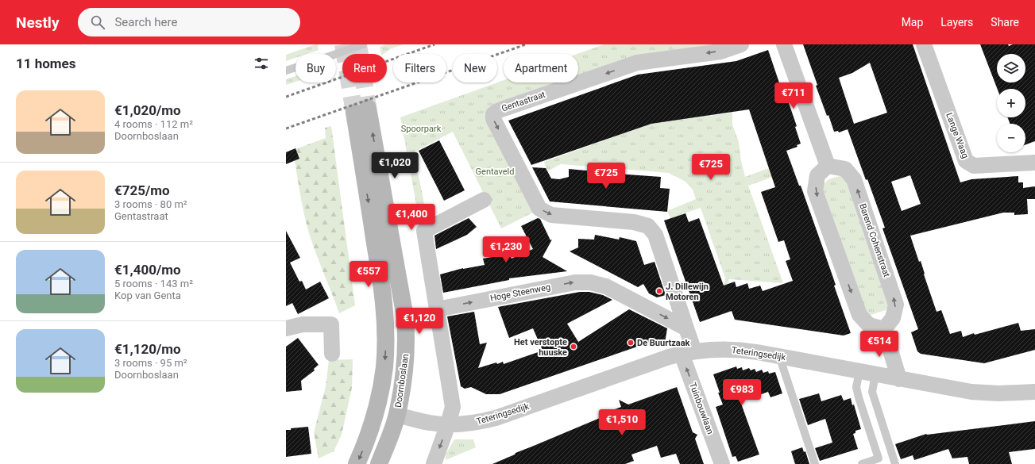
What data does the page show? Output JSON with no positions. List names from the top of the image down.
{
  "streets": {
    "main road": ["Doornboslaan"],
    "street": [
      "Gentastraat",
      "Lange Waag",
      "Barend Cohenstraat",
      "Hoge Steenweg",
      "Teteringsedijk",
      "Tuinbouwlaan"
    ]
  },
  "crossings": [
    ["Gentastraat", "Hoge Steenweg"],
    ["Teteringsedijk", "Doornboslaan"],
    ["Teteringsedijk", "Tuinbouwlaan"]
  ],
  "one_way": ["Hoge Steenweg", "Tuinbouwlaan"],
  "parks": ["Spoorpark", "Gentaveld"],
  "places": ["J. Dillewijn Motoren", "De Buurtzaak", "Het verstopte huuske"],
  "page": {
    "header": "Nestly",
    "search": "Search here",
    "nav": ["Map", "Layers", "Share"],
    "heading": "11 homes",
    "map_buttons": ["+", "−"],
    "chip": [
      "Buy",
      "Rent",
      "Filters",
      "New",
      "Apartment"
    ],
    "list": [
      {
        "name": "€1,020/mo",
        "note": "4 rooms · 112 m² · Doornboslaan"
      },
      {
        "name": "€725/mo",
        "note": "3 rooms · 80 m² · Gentastraat"
      },
      {
        "name": "€1,400/mo",
        "note": "5 rooms · 143 m² · Kop van Genta"
      },
      {
        "name": "€1,120/mo",
        "note": "3 rooms · 95 m² · Doornboslaan"
      }
    ],
    "price": [
      "€711",
      "€1,020",
      "€725",
      "€725",
      "€1,400",
      "€1,230",
      "€557",
      "€1,120",
      "€514",
      "€983",
      "€1,510"
    ]
  }
}
